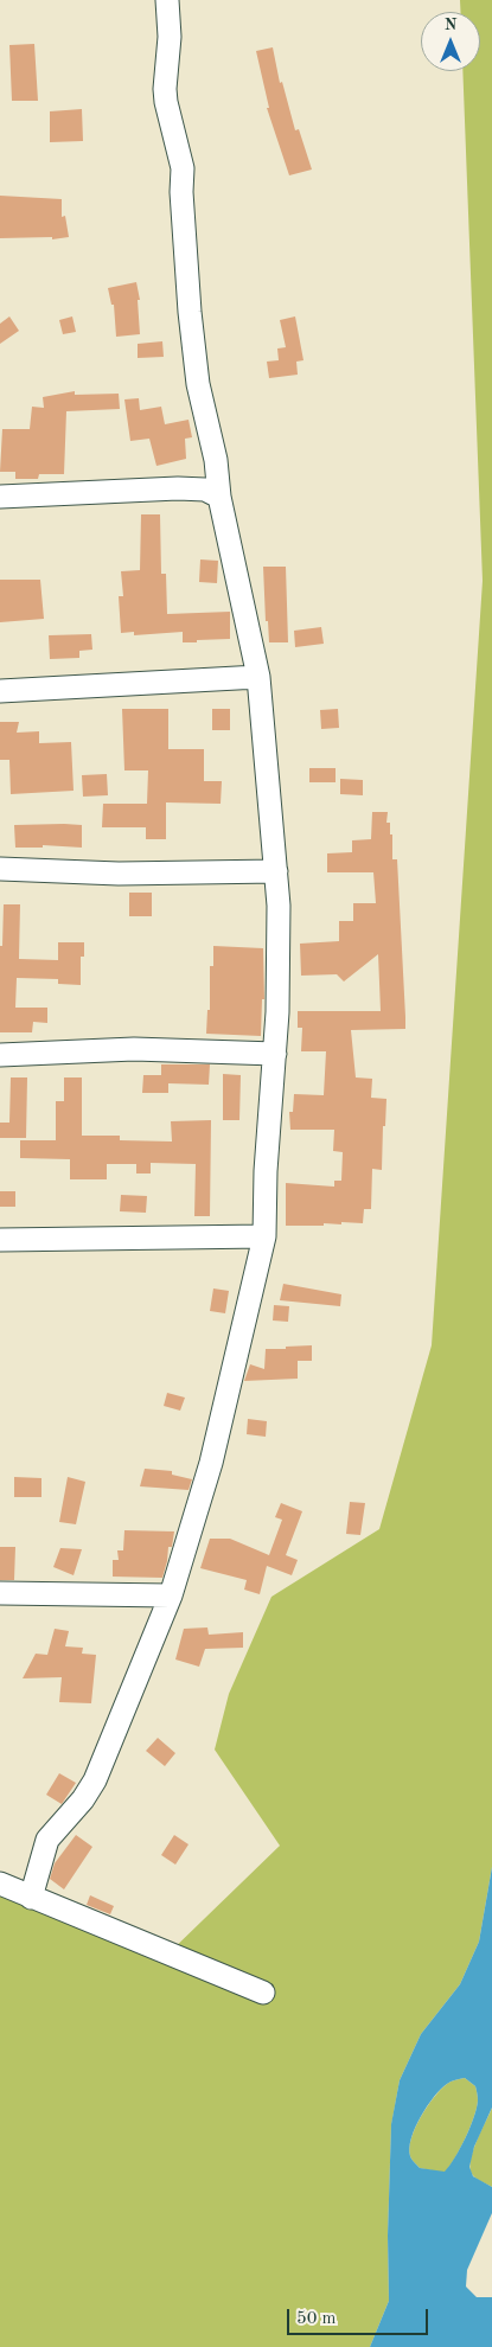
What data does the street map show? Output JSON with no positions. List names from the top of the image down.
{
  "scale_bar": "50 m",
  "north": "top"
}
